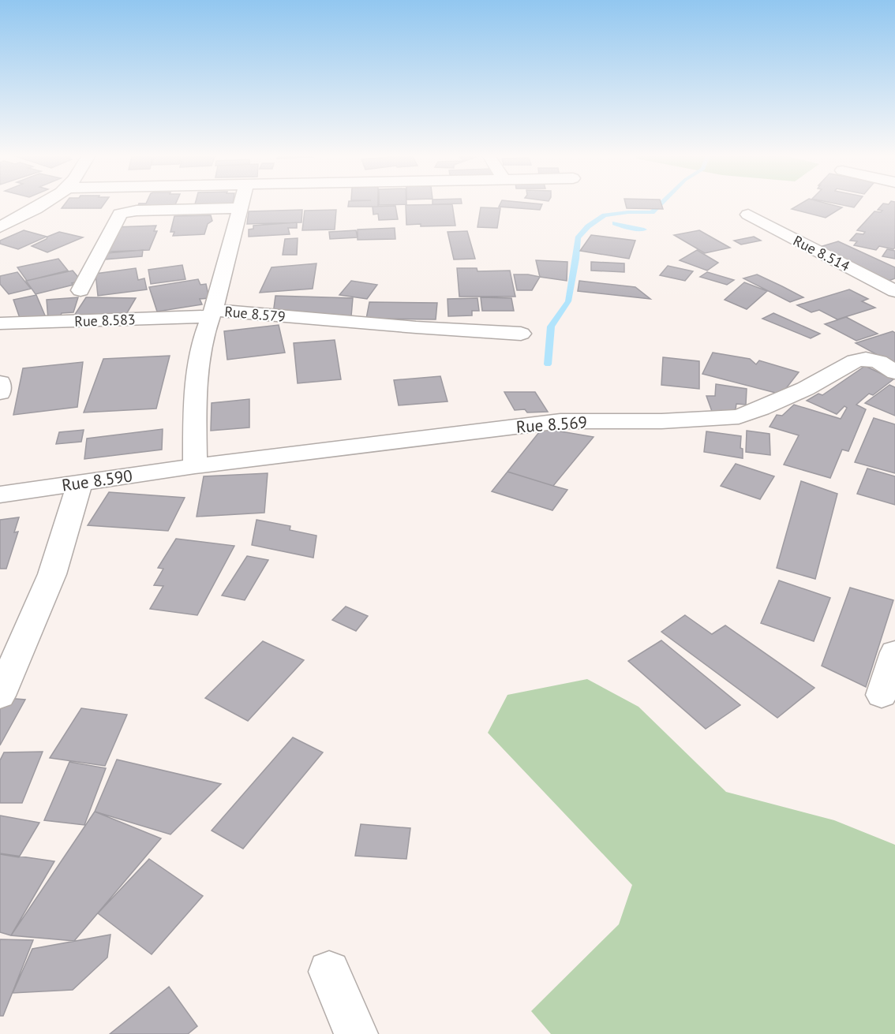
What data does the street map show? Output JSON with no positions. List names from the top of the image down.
{
  "streets": {
    "street": [
      "Rue 8.514",
      "Rue 8.579",
      "Rue 8.583",
      "Rue 8.569",
      "Rue 8.590"
    ]
  },
  "crossings": [
    ["Rue 8.579", "Rue 8.583"],
    ["Rue 8.569", "Rue 8.590"]
  ]
}
